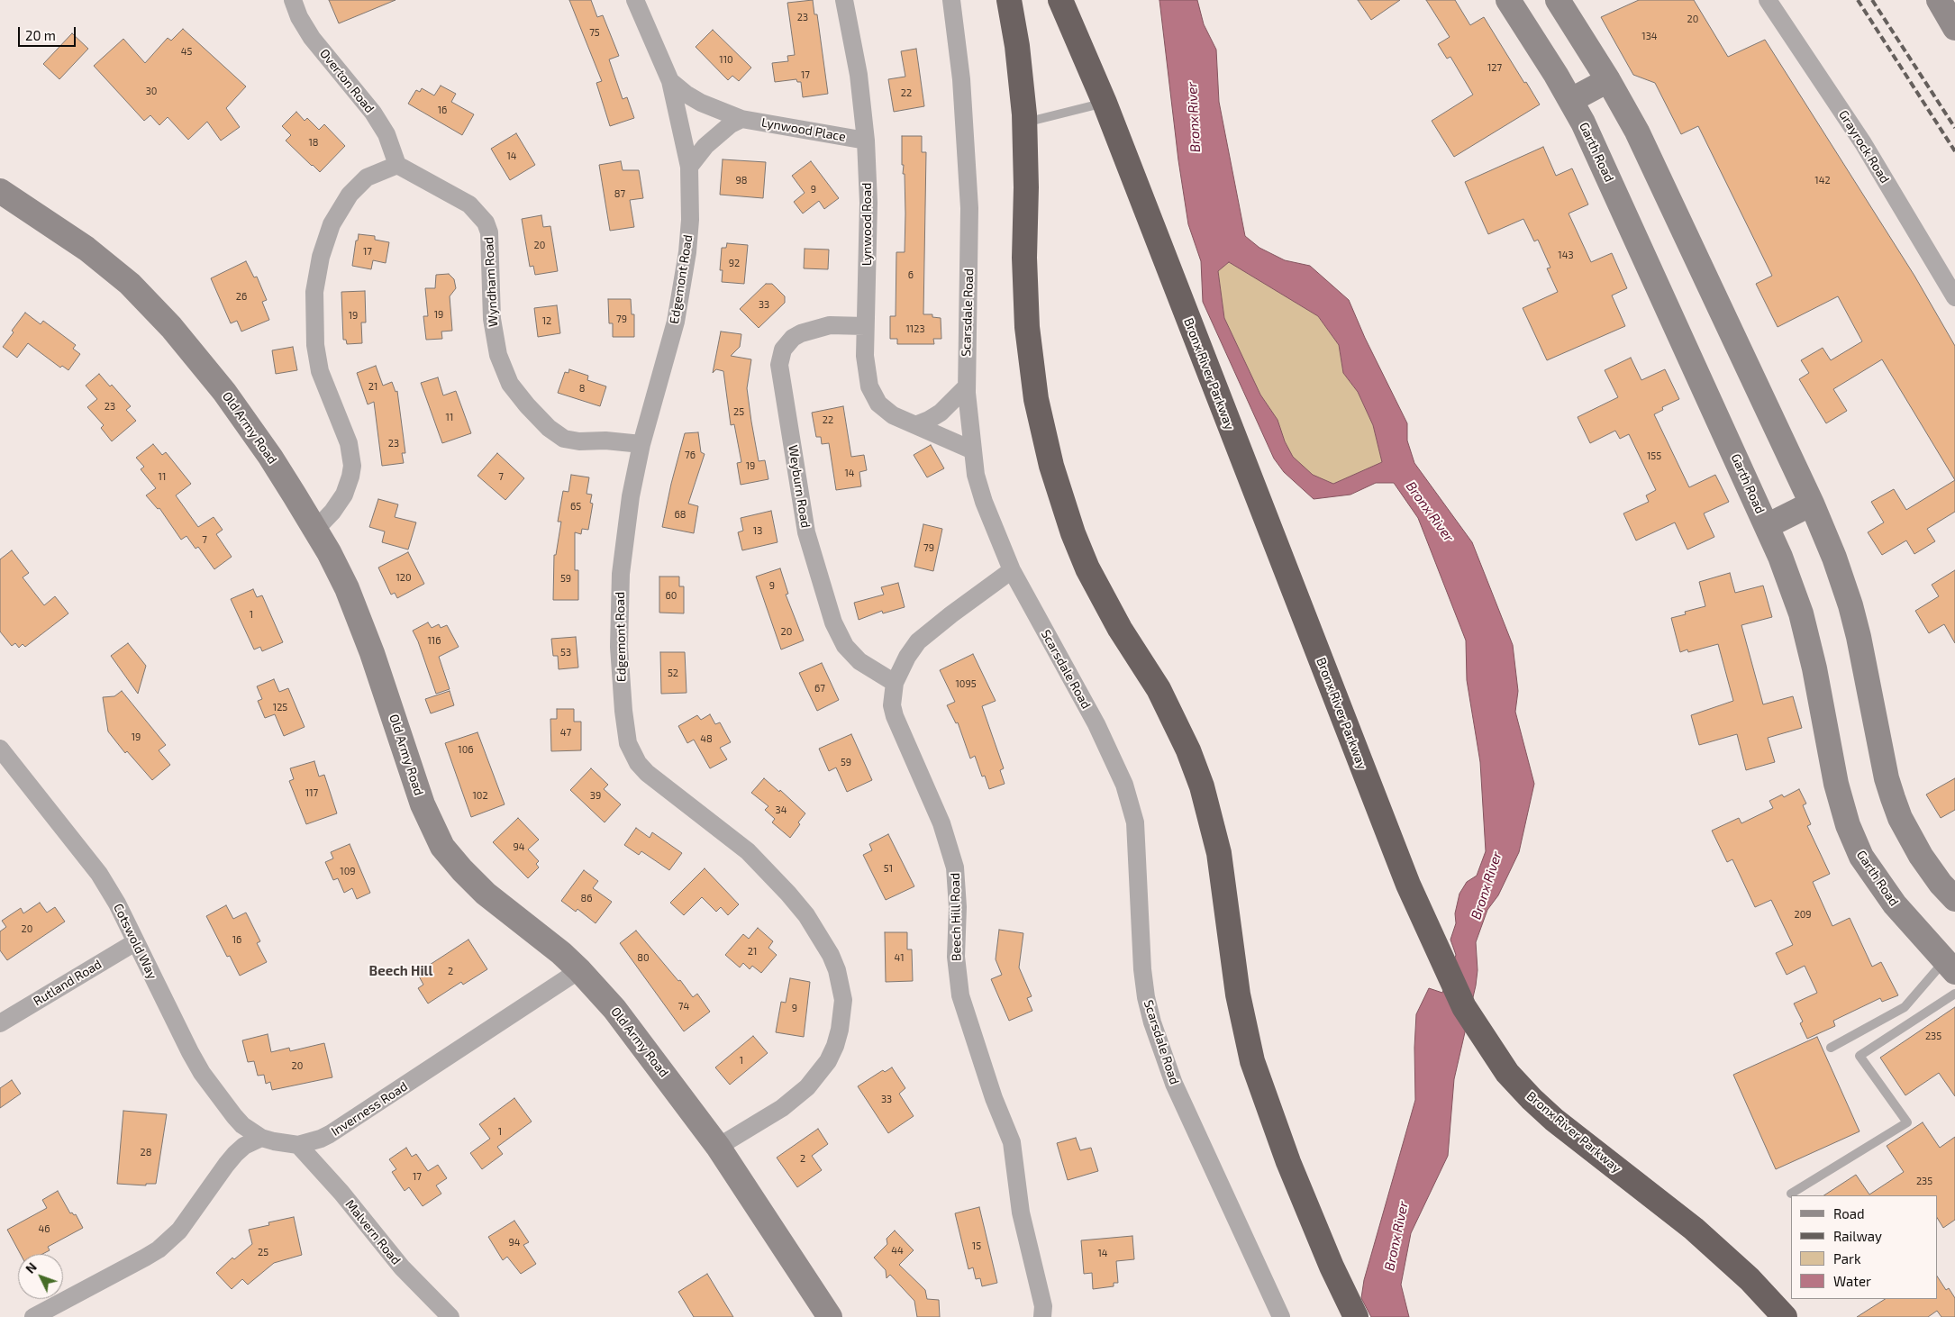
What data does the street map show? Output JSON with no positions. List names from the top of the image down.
{
  "streets": {
    "highway": ["Bronx River Parkway"],
    "street": [
      "Overton Road",
      "Lynwood Place",
      "Grayrock Road",
      "Garth Road",
      "Lynwood Road",
      "Edgemont Road",
      "Wyndham Road",
      "Scarsdale Road",
      "Old Army Road",
      "Weyburn Road",
      "Beech Hill Road",
      "Cotswold Way",
      "Rutland Road",
      "Inverness Road",
      "Malvern Road"
    ]
  },
  "crossings": [
    ["Overton Road", "Wyndham Road"],
    ["Lynwood Place", "Lynwood Road"],
    ["Lynwood Place", "Edgemont Road"],
    ["Lynwood Road", "Scarsdale Road"],
    ["Lynwood Road", "Weyburn Road"],
    ["Edgemont Road", "Wyndham Road"],
    ["Edgemont Road", "Old Army Road"],
    ["Scarsdale Road", "Beech Hill Road"],
    ["Old Army Road", "Inverness Road"],
    ["Weyburn Road", "Beech Hill Road"],
    ["Cotswold Way", "Rutland Road"],
    ["Cotswold Way", "Inverness Road"],
    ["Inverness Road", "Malvern Road"]
  ],
  "districts": ["Beech Hill"],
  "water": ["Bronx River"],
  "house_numbers": [
    "23",
    "20",
    "75",
    "134",
    "45",
    "110",
    "127",
    "17",
    "30",
    "22",
    "16",
    "18",
    "14",
    "98",
    "142",
    "9",
    "87",
    "20",
    "17",
    "143",
    "92",
    "6",
    "26",
    "33",
    "19",
    "19",
    "79",
    "12",
    "1123",
    "21",
    "8",
    "23",
    "25",
    "11",
    "22",
    "23",
    "76",
    "155",
    "19",
    "14",
    "11",
    "7",
    "65",
    "68",
    "13",
    "7",
    "79",
    "120",
    "59",
    "9",
    "60",
    "1",
    "20",
    "116",
    "53",
    "52",
    "1095",
    "67",
    "125",
    "47",
    "19",
    "48",
    "106",
    "59",
    "117",
    "102",
    "39",
    "34",
    "94",
    "51",
    "109",
    "86",
    "209",
    "20",
    "16",
    "21",
    "80",
    "41",
    "2",
    "74",
    "9",
    "235",
    "1",
    "20",
    "33",
    "1",
    "28",
    "2",
    "17",
    "235",
    "46",
    "94",
    "15",
    "44",
    "25",
    "14"
  ],
  "legend": [
    "Road",
    "Railway",
    "Park",
    "Water"
  ],
  "scale_bar": "20 m",
  "north": "top left"
}
